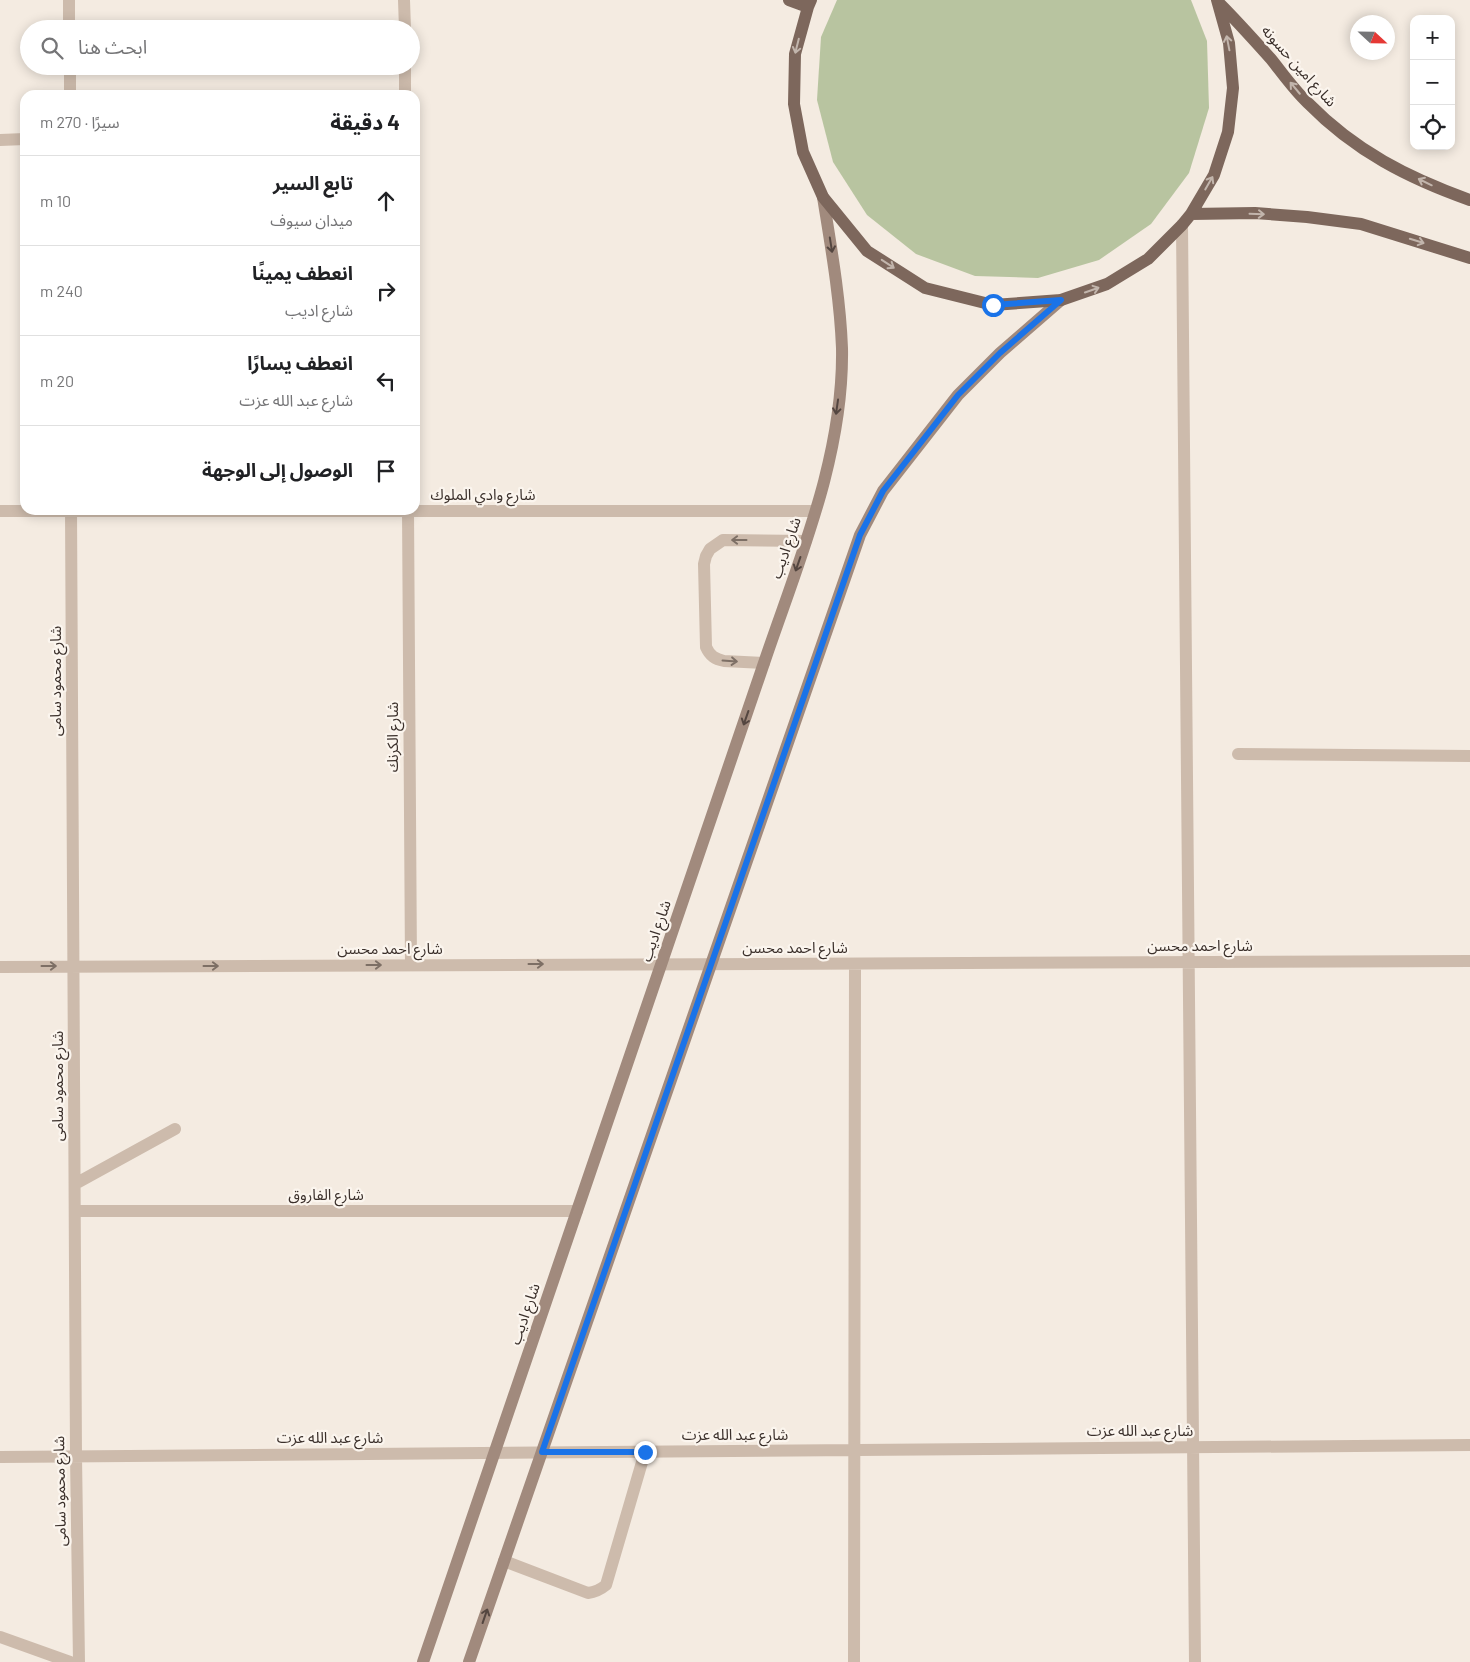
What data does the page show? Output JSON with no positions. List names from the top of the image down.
{
  "streets": {
    "main road": ["شارع امين حسونه", "شارع اديب"],
    "street": [
      "شارع وادي الملوك",
      "شارع محمود سامى",
      "شارع الكرنك",
      "شارع احمد محسن",
      "شارع الفاروق",
      "شارع عبد الله عزت"
    ]
  },
  "crossings": [
    ["شارع وادي الملوك", "شارع اديب"],
    ["شارع اديب", "شارع احمد محسن"],
    ["شارع اديب", "شارع الفاروق"],
    ["شارع اديب", "شارع عبد الله عزت"],
    ["شارع محمود سامى", "شارع احمد محسن"],
    ["شارع محمود سامى", "شارع الفاروق"],
    ["شارع محمود سامى", "شارع عبد الله عزت"],
    ["شارع الكرنك", "شارع احمد محسن"]
  ],
  "one_way": ["شارع امين حسونه", "شارع احمد محسن"],
  "north": "right",
  "page": {
    "map_buttons": ["+", "−"],
    "search": "ابحث هنا",
    "heading": ["4 دقيقة", "سيرًا · 270 m"],
    "list": [
      ["تابع السير", "ميدان سيوف", "10 m"],
      ["انعطف يمينًا", "شارع اديب", "240 m"],
      ["انعطف يسارًا", "شارع عبد الله عزت", "20 m"],
      "الوصول إلى الوجهة"
    ]
  }
}
